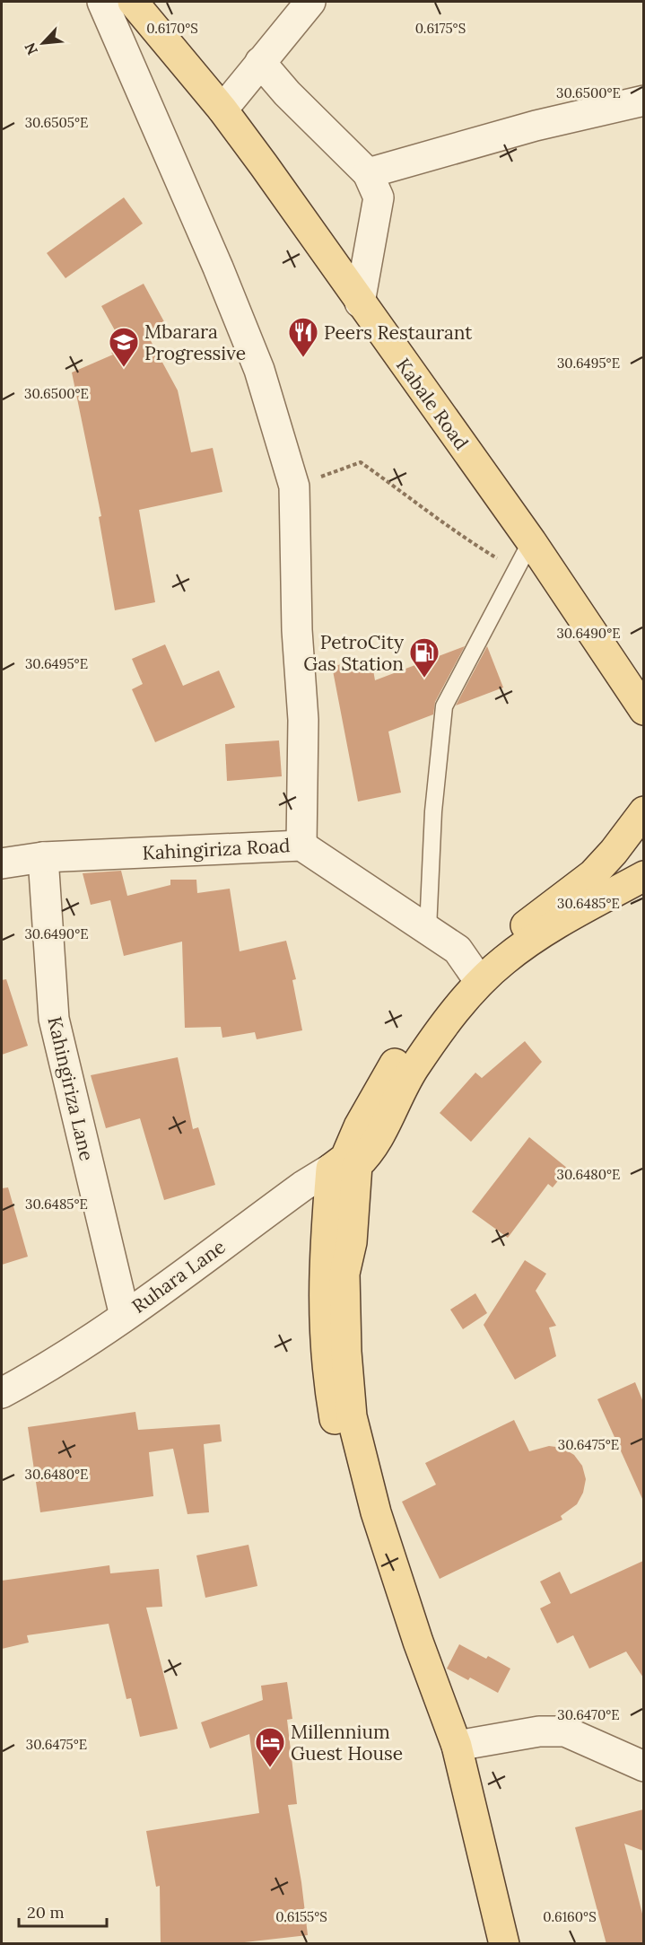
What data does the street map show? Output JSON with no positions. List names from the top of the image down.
{
  "streets": {
    "main road": ["Kabale Road"],
    "street": ["Kahingiriza Road", "Kahingiriza Lane", "Ruhara Lane"]
  },
  "crossings": [
    ["Kahingiriza Road", "Kahingiriza Lane"],
    ["Kahingiriza Lane", "Ruhara Lane"]
  ],
  "places": {
    "restaurant": ["Peers Restaurant"],
    "school or university": ["Mbarara Progressive"],
    "fuel station": ["PetroCity Gas Station"],
    "hotel": ["Millennium Guest House"]
  },
  "scale_bar": "20 m",
  "north": "bottom left",
  "coordinates": [
    "0.6170°S",
    "0.6175°S",
    "30.6500°E",
    "30.6505°E",
    "30.6495°E",
    "30.6490°E",
    "30.6485°E",
    "30.6480°E",
    "30.6475°E",
    "30.6470°E",
    "0.6155°S",
    "0.6160°S"
  ]
}
